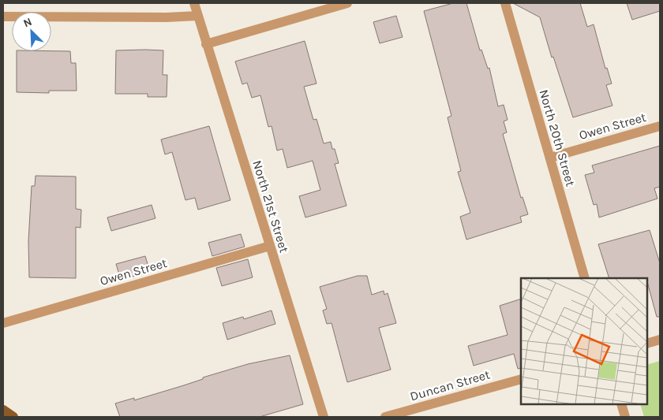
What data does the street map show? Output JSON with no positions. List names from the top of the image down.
{
  "streets": {
    "street": [
      "Owen Street",
      "North 20th Street",
      "North 21st Street",
      "Duncan Street"
    ]
  },
  "crossings": [
    ["Owen Street", "North 20th Street"],
    ["Owen Street", "North 21st Street"]
  ],
  "north": "top left"
}
